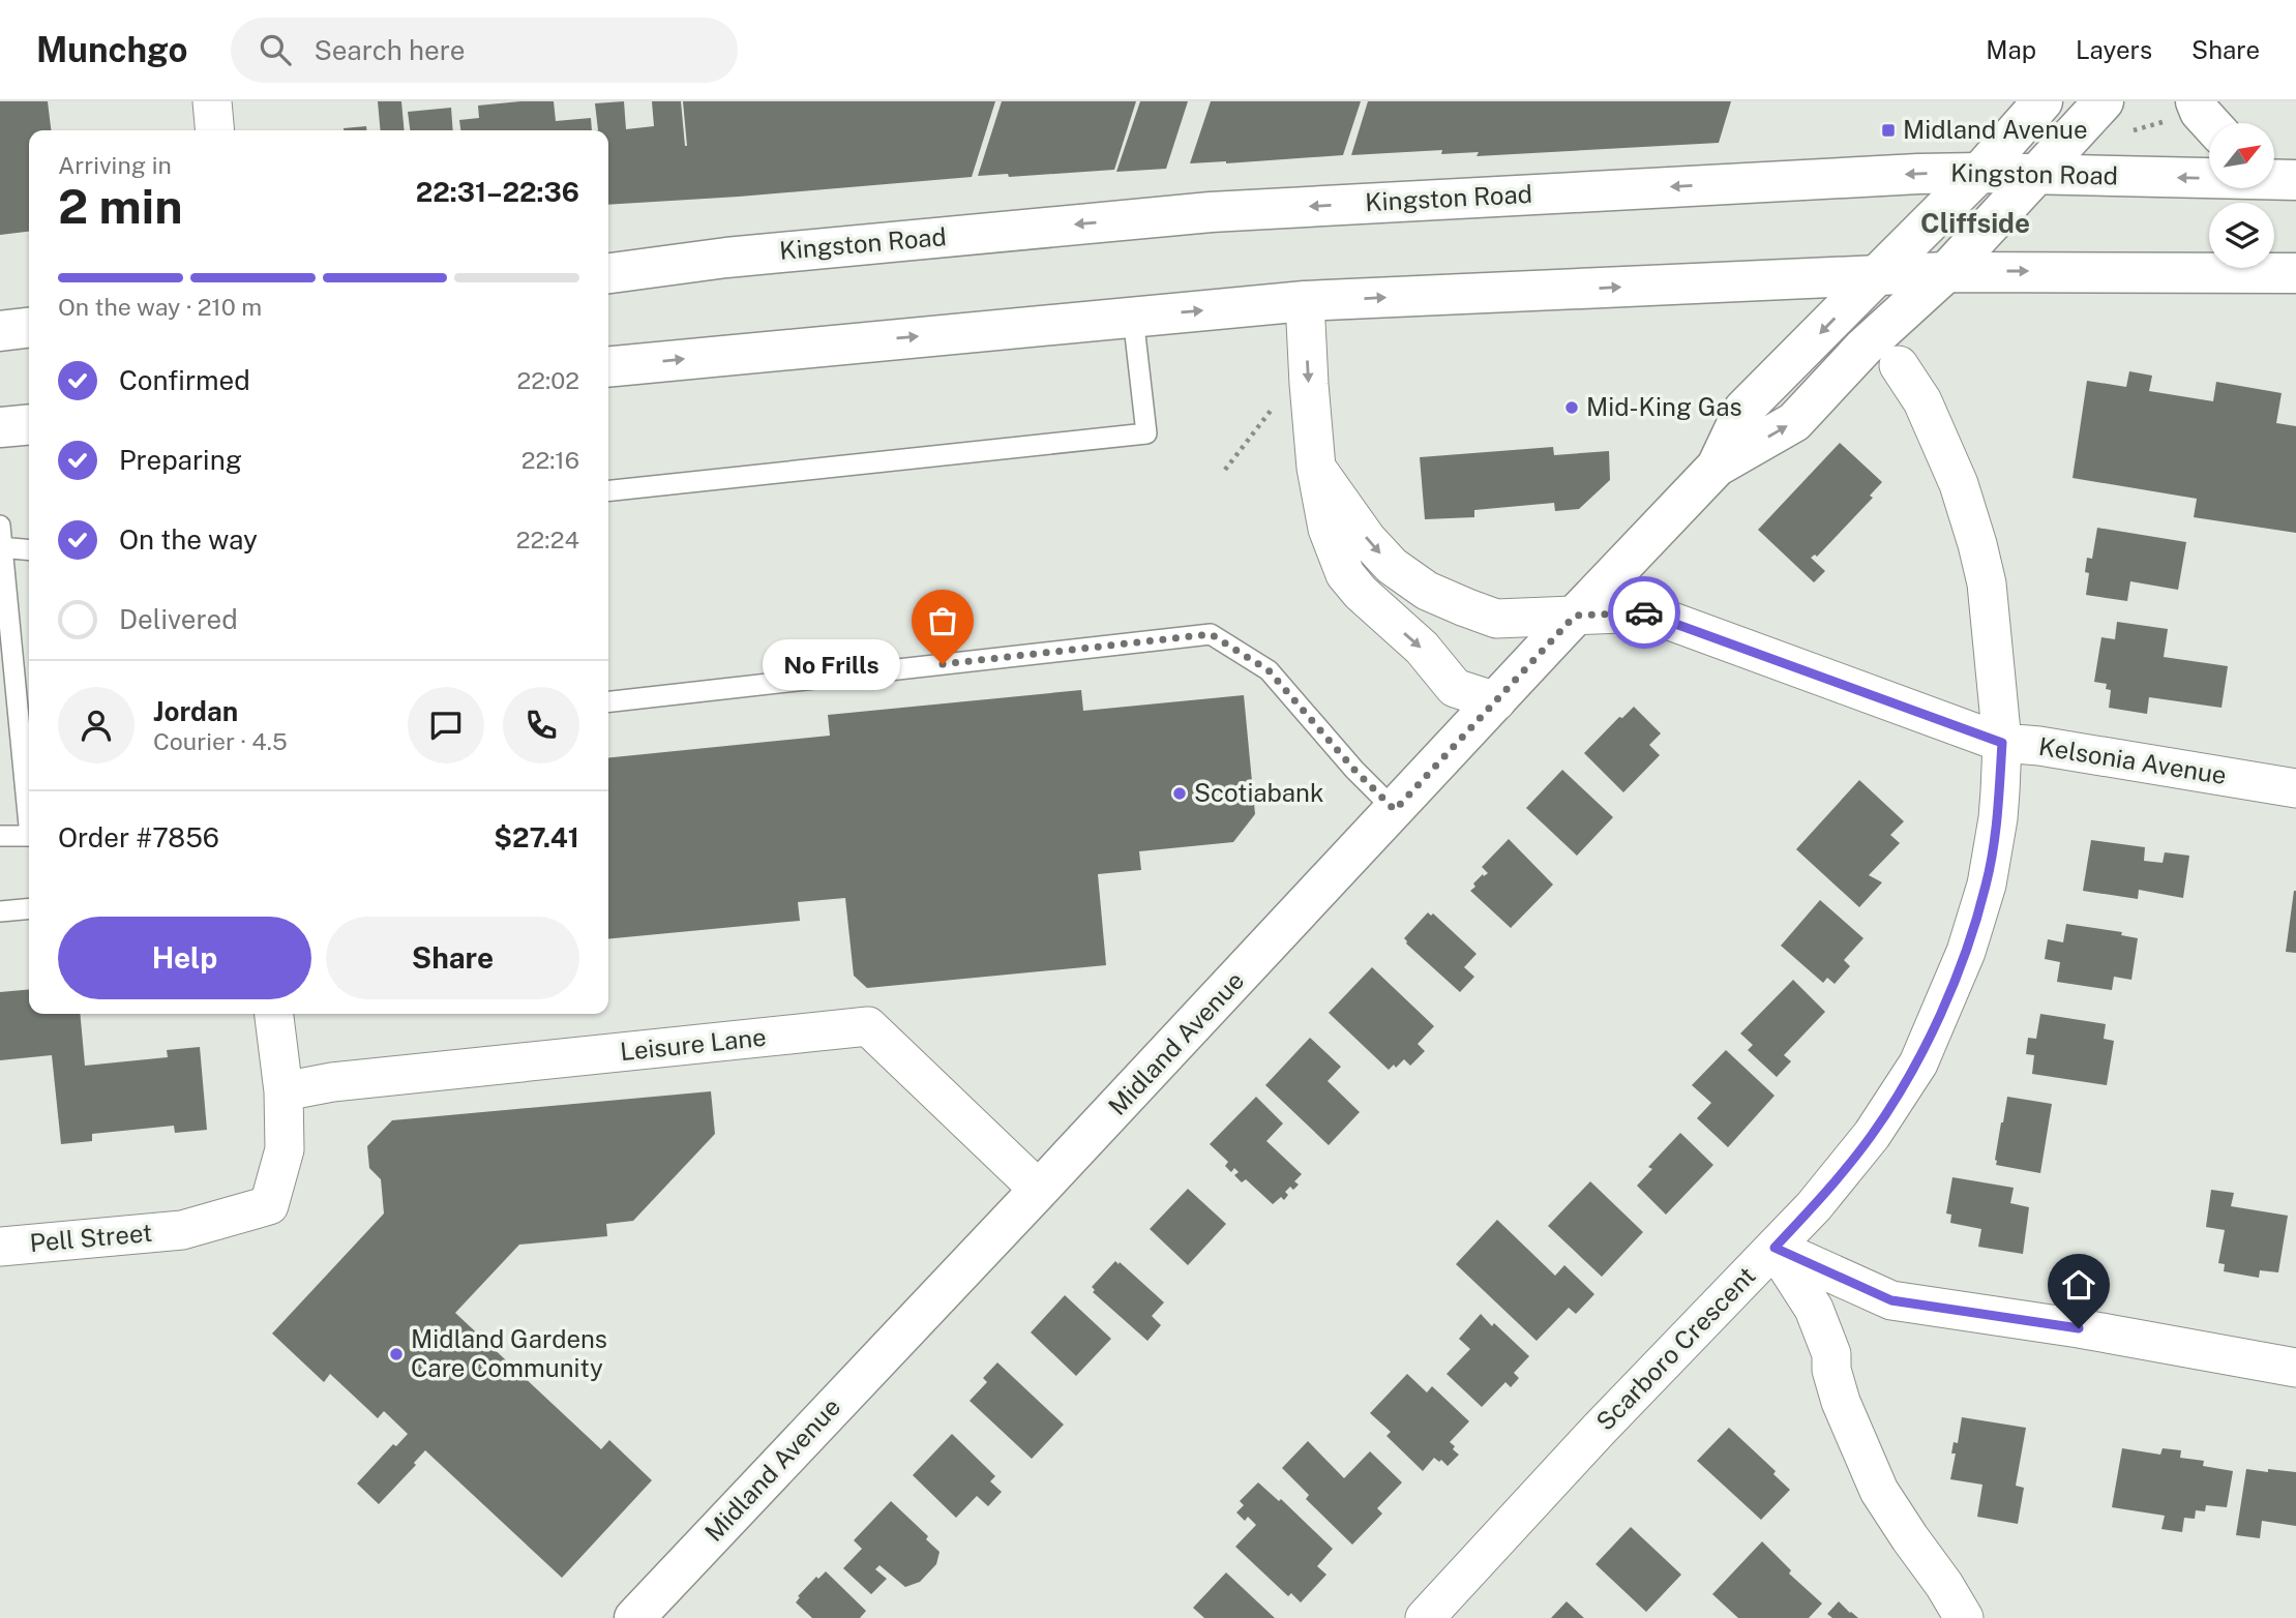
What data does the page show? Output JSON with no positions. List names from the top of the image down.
{
  "streets": {
    "main road": ["Kingston Road", "Midland Avenue"],
    "street": [
      "Kelsonia Avenue",
      "Leisure Lane",
      "Pell Street",
      "Scarboro Crescent"
    ]
  },
  "crossings": [
    ["Kingston Road", "Midland Avenue"],
    ["Kelsonia Avenue", "Midland Avenue"],
    ["Kelsonia Avenue", "Scarboro Crescent"],
    ["Midland Avenue", "Leisure Lane"],
    ["Leisure Lane", "Pell Street"]
  ],
  "districts": ["Cliffside"],
  "places": {
    "transit": ["Midland Avenue"],
    "other": [
      "Mid-King Gas",
      "No Frills",
      "Scotiabank",
      "Midland Gardens Care Community"
    ]
  },
  "north": "top right",
  "page": {
    "header": "Munchgo",
    "search": "Search here",
    "nav": ["Map", "Layers", "Share"],
    "heading": ["2 min", "Arriving in", "22:31–22:36"],
    "panel": [
      "Jordan",
      "Courier · 4.5",
      "Order #7856",
      "$27.41"
    ],
    "bar": "On the way · 210 m",
    "list": [
      ["Confirmed", "22:02"],
      ["Preparing", "22:16"],
      ["On the way", "22:24"],
      "Delivered"
    ],
    "bubble": "No Frills",
    "buttons": ["Help", "Share"]
  }
}
